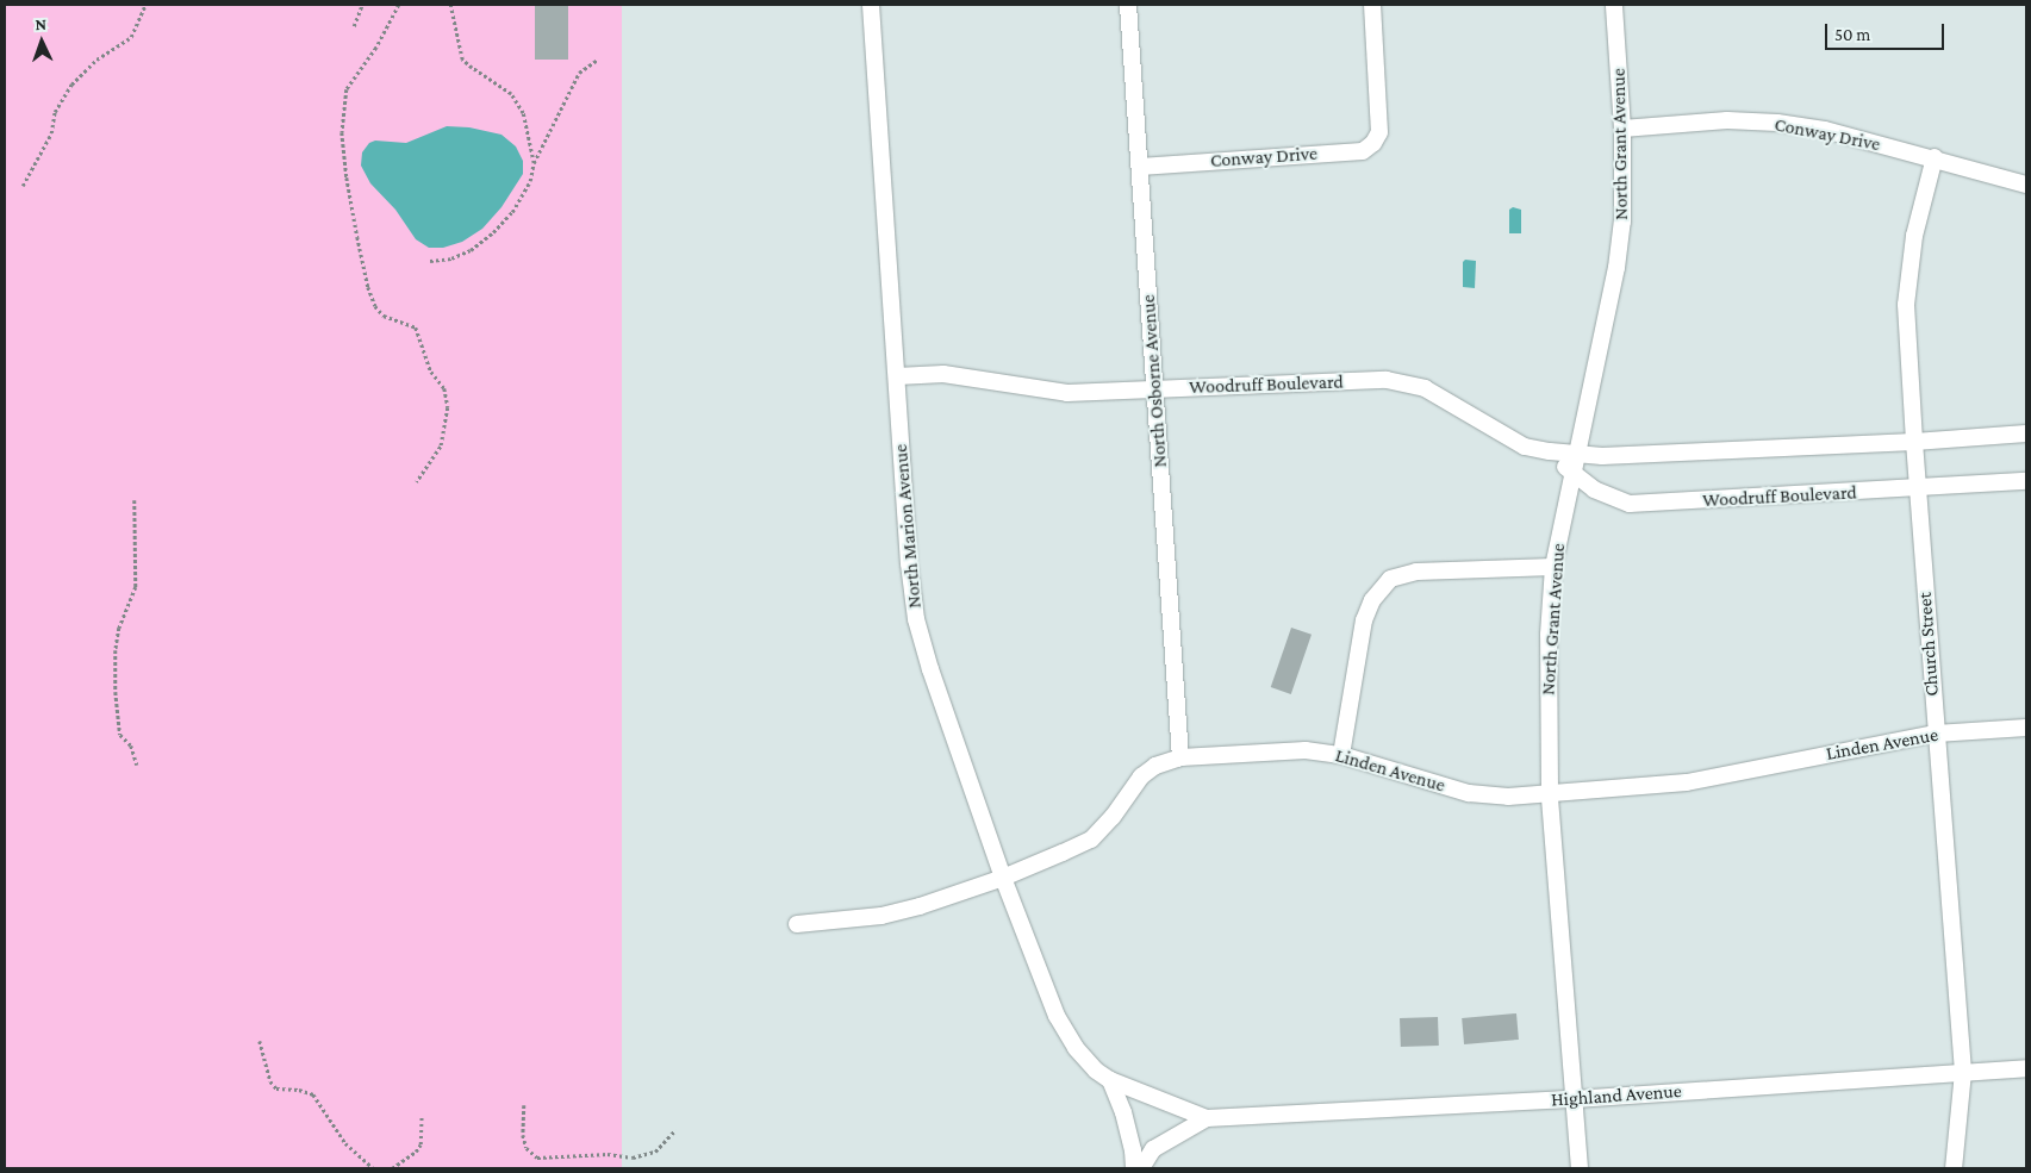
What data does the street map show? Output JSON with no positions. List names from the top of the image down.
{
  "streets": {
    "street": [
      "Conway Drive",
      "North Grant Avenue",
      "North Osborne Avenue",
      "Woodruff Boulevard",
      "North Marion Avenue",
      "Church Street",
      "Linden Avenue",
      "Highland Avenue"
    ]
  },
  "crossings": [
    ["Conway Drive", "North Grant Avenue"],
    ["Conway Drive", "North Osborne Avenue"],
    ["Conway Drive", "Church Street"],
    ["North Grant Avenue", "Woodruff Boulevard"],
    ["North Grant Avenue", "Linden Avenue"],
    ["North Grant Avenue", "Highland Avenue"],
    ["North Osborne Avenue", "Woodruff Boulevard"],
    ["North Osborne Avenue", "Linden Avenue"],
    ["Woodruff Boulevard", "North Marion Avenue"],
    ["Woodruff Boulevard", "Church Street"],
    ["North Marion Avenue", "Linden Avenue"],
    ["North Marion Avenue", "Highland Avenue"],
    ["Church Street", "Linden Avenue"],
    ["Church Street", "Highland Avenue"]
  ],
  "scale_bar": "50 m",
  "north": "top"
}
